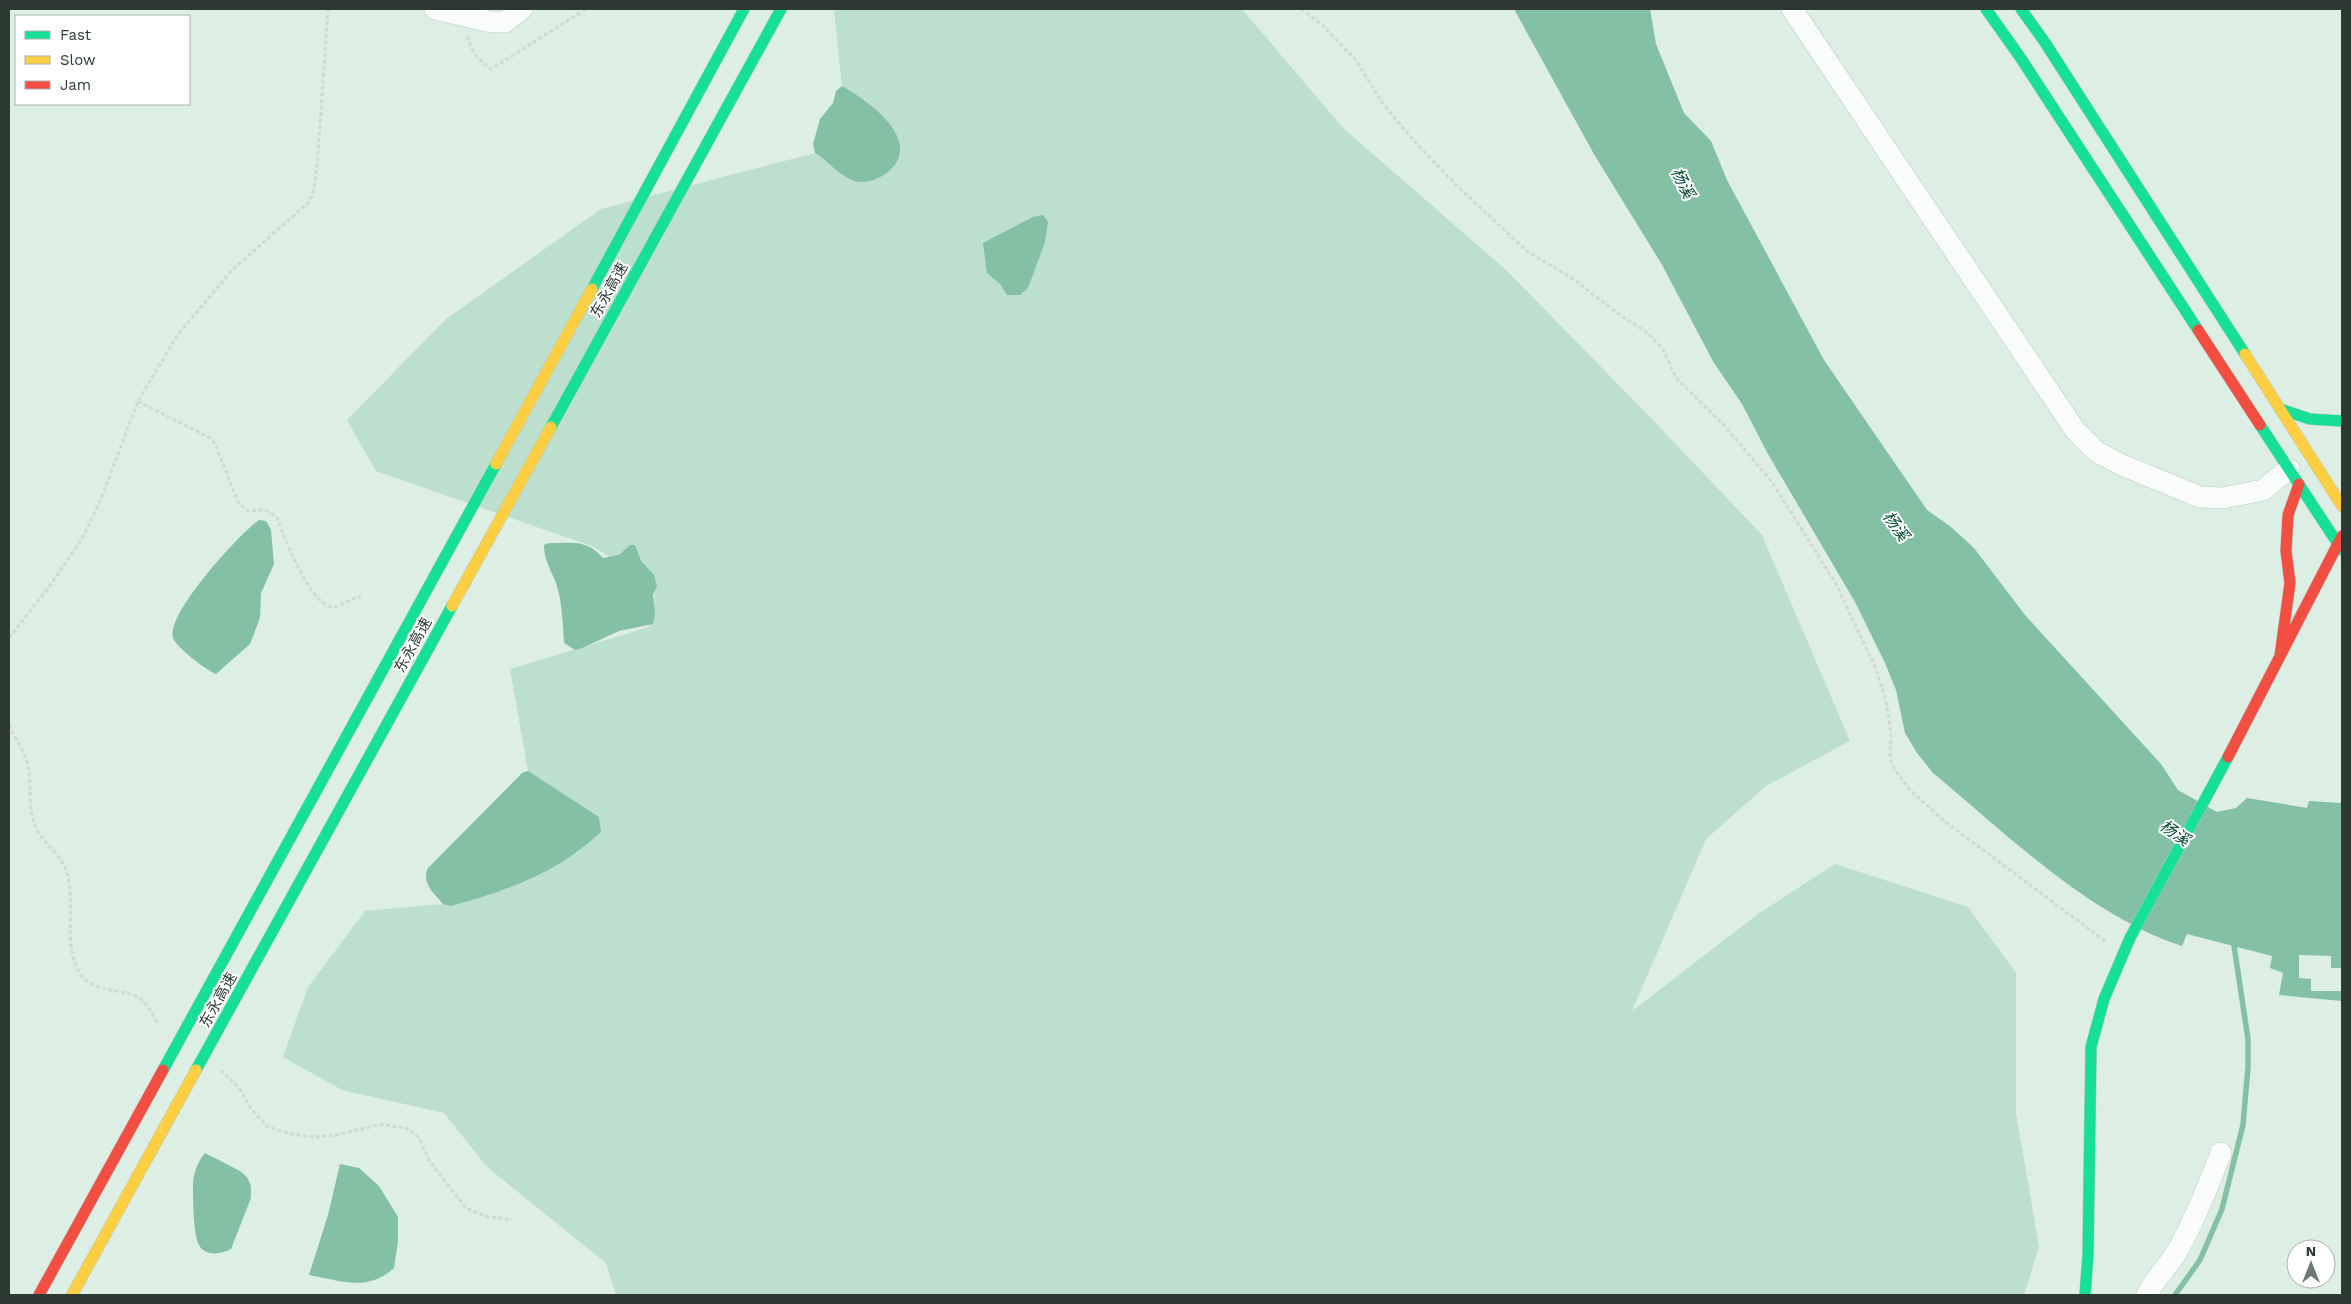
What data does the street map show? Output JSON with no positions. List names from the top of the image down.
{
  "streets": {
    "main road": ["东永高速"]
  },
  "water": ["杨溪"],
  "legend": ["Fast", "Slow", "Jam"],
  "north": "top"
}
